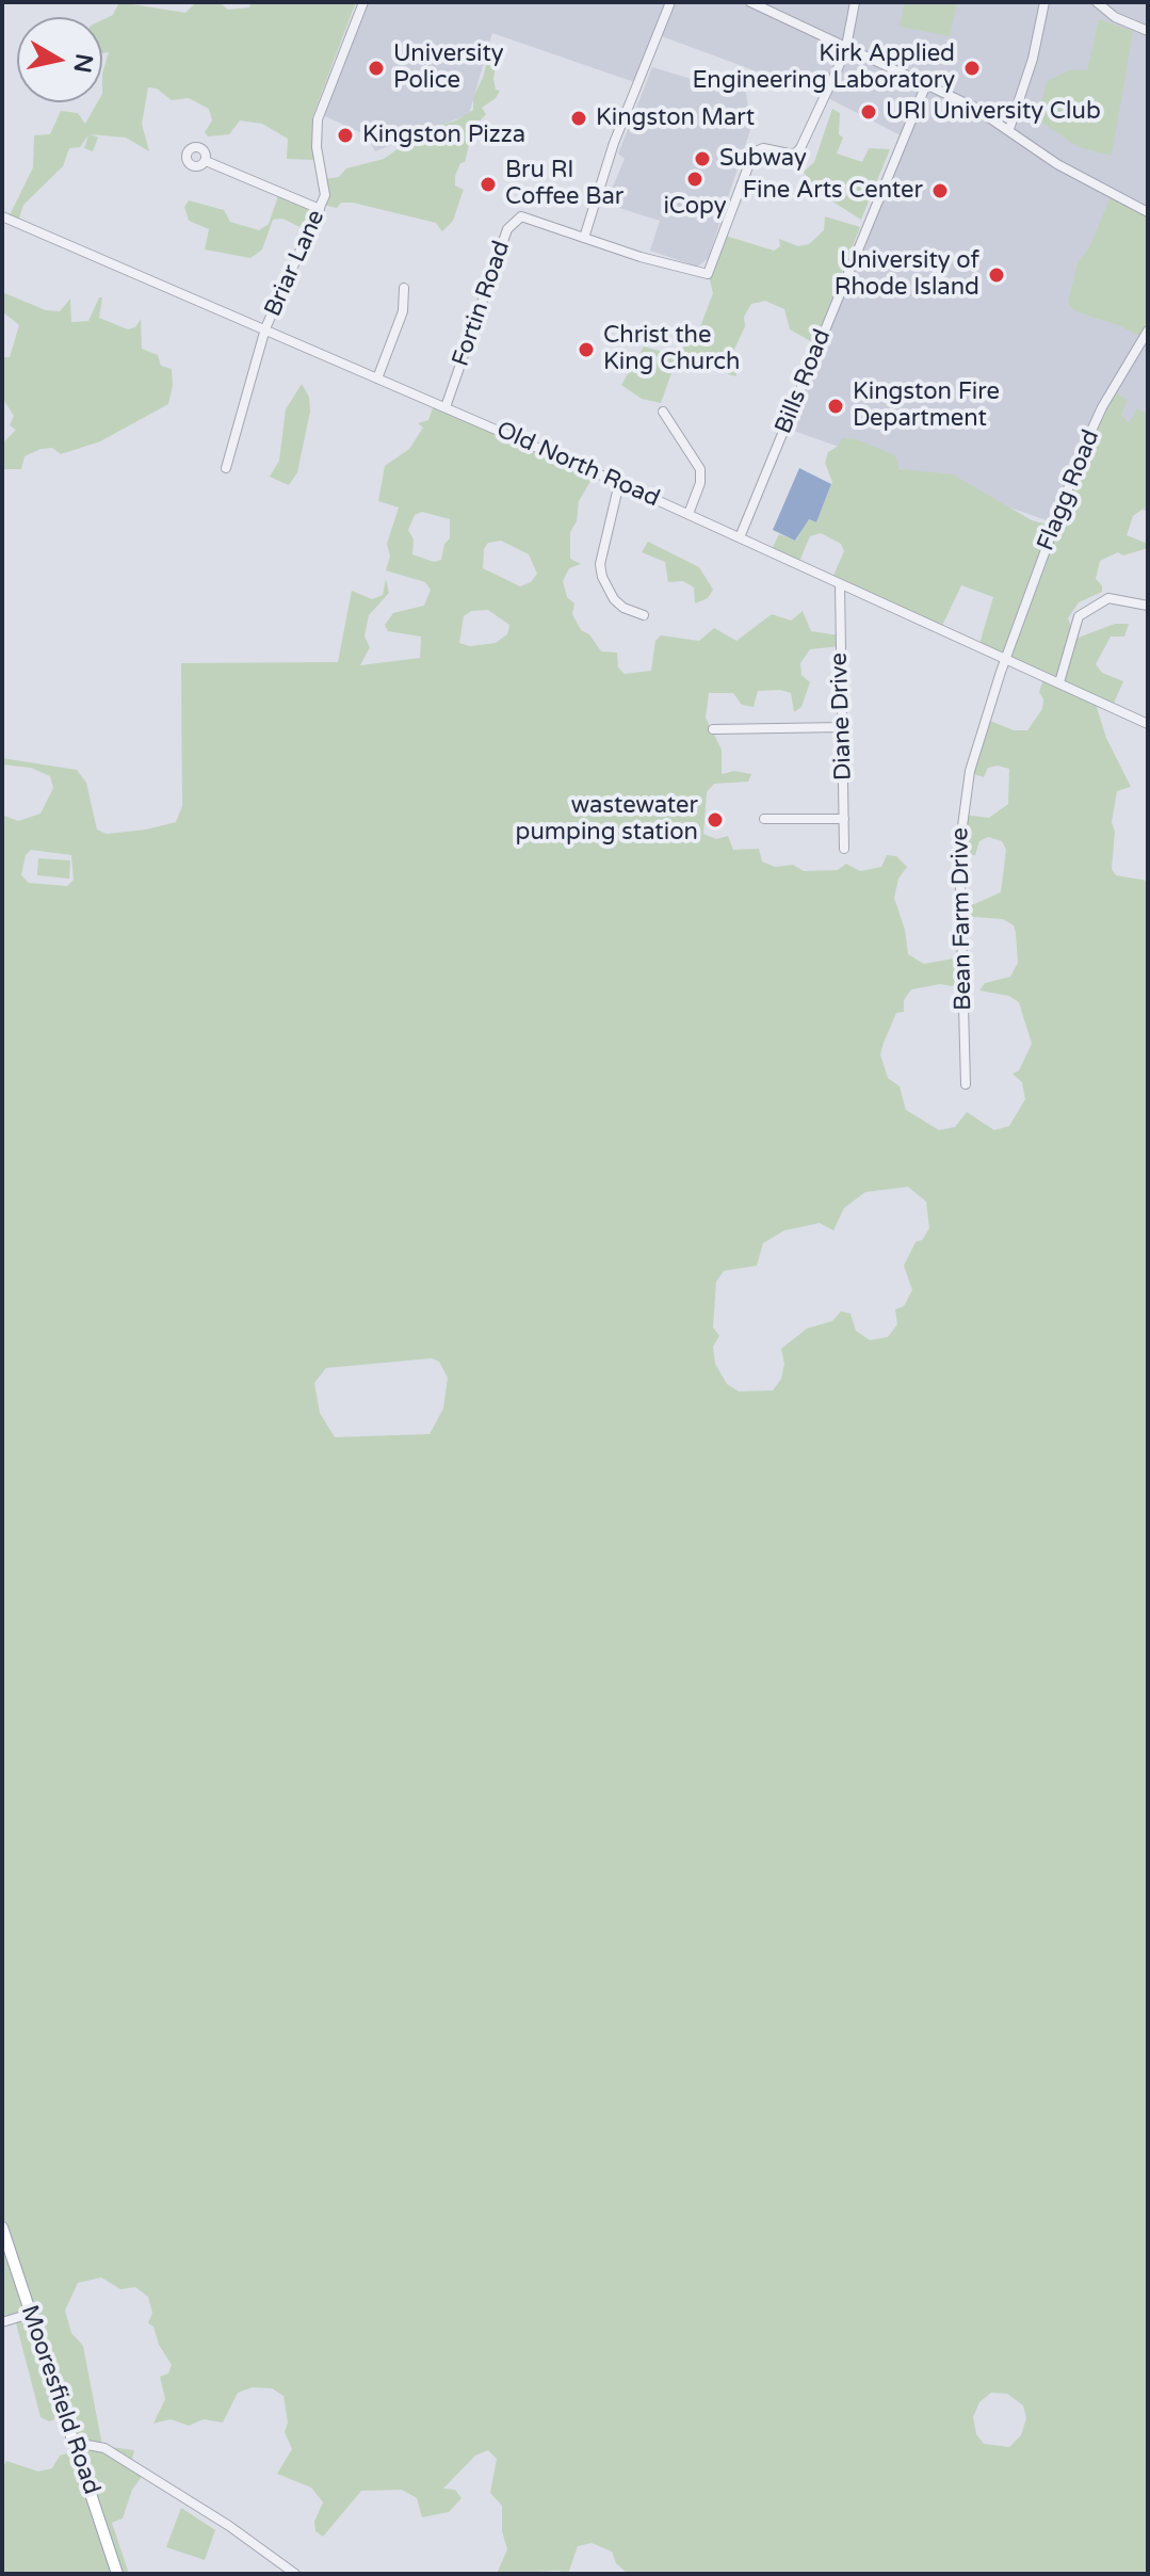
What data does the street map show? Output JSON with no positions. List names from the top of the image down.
{
  "streets": {
    "main road": ["Mooresfield Road"],
    "street": [
      "Briar Lane",
      "Fortin Road",
      "Bills Road",
      "Old North Road",
      "Flagg Road",
      "Diane Drive",
      "Bean Farm Drive"
    ]
  },
  "crossings": [
    ["Briar Lane", "Old North Road"],
    ["Fortin Road", "Old North Road"],
    ["Bills Road", "Old North Road"],
    ["Old North Road", "Flagg Road"],
    ["Old North Road", "Diane Drive"],
    ["Old North Road", "Bean Farm Drive"],
    ["Flagg Road", "Bean Farm Drive"]
  ],
  "places": [
    "University Police",
    "Kirk Applied Engineering Laboratory",
    "URI University Club",
    "Kingston Mart",
    "Kingston Pizza",
    "Subway",
    "iCopy",
    "Bru RI Coffee Bar",
    "Fine Arts Center",
    "University of Rhode Island",
    "Christ the King Church",
    "Kingston Fire Department",
    "wastewater pumping station"
  ],
  "north": "right"
}
